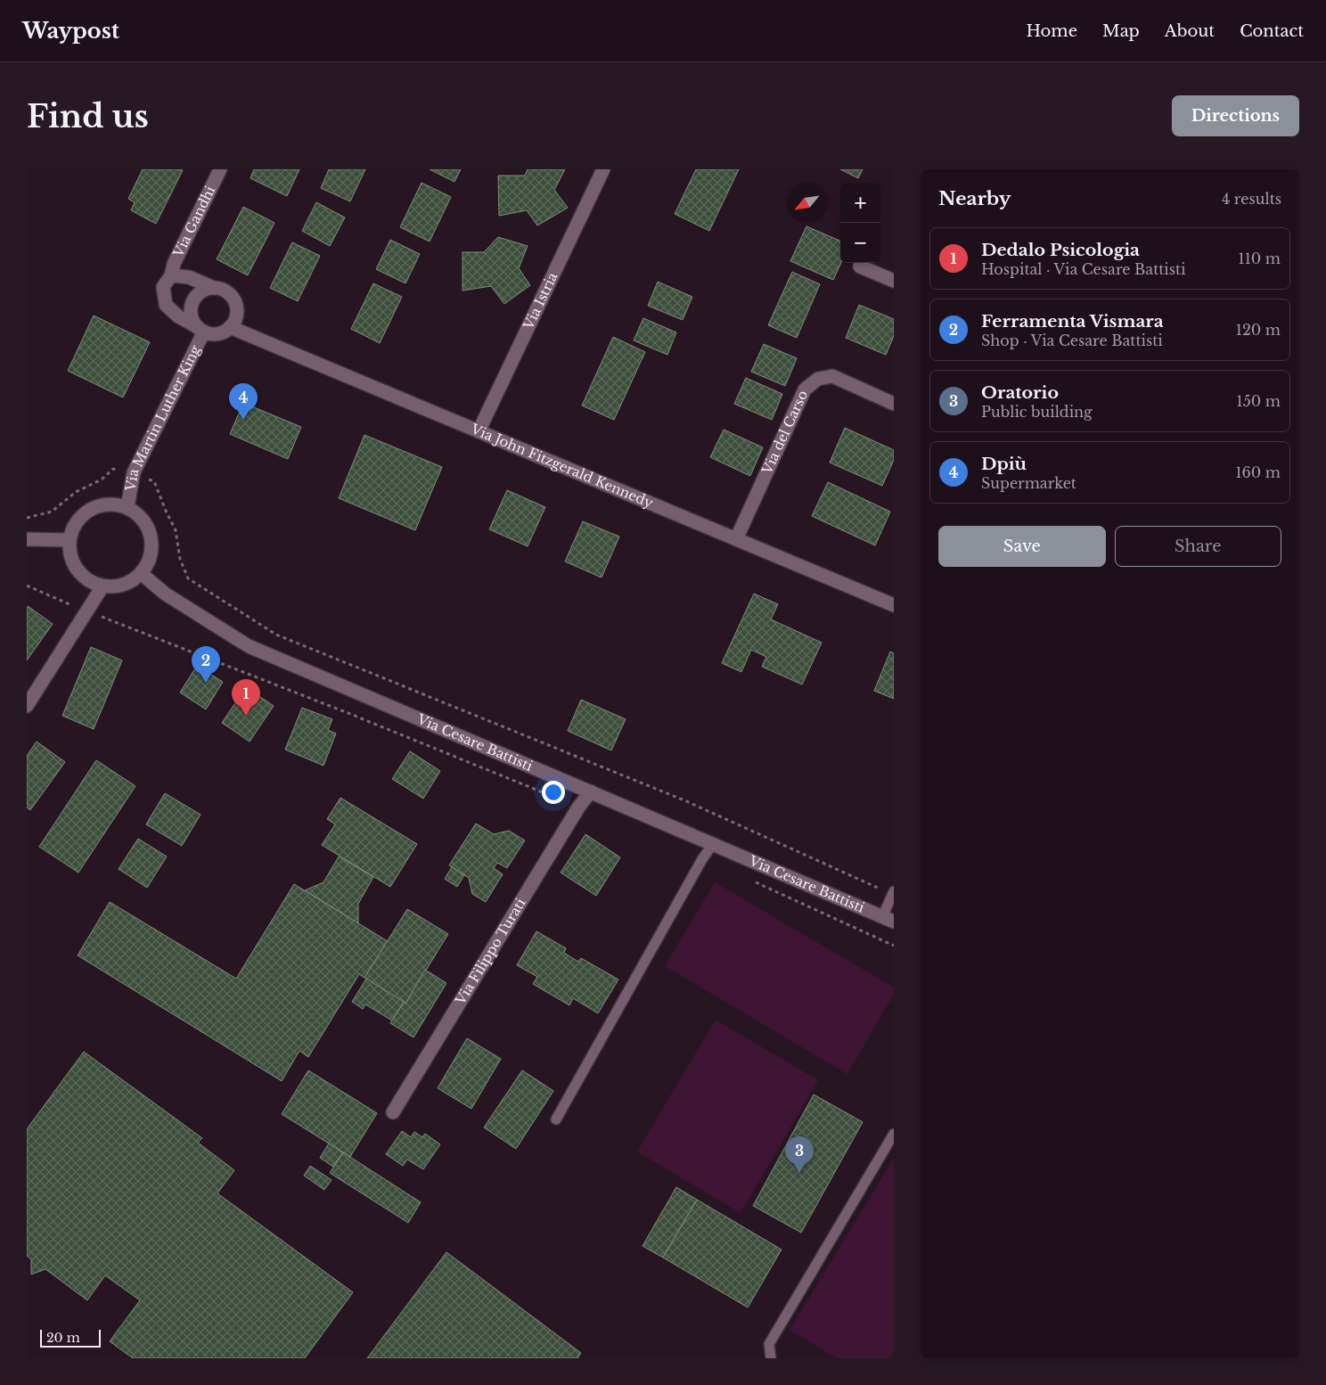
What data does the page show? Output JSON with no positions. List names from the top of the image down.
{
  "streets": {
    "street": [
      "Via Gandhi",
      "Via Istria",
      "Via Martin Luther King",
      "Via del Carso",
      "Via John Fitzgerald Kennedy",
      "Via Cesare Battisti",
      "Via Filippo Turati"
    ]
  },
  "crossings": [
    ["Via Gandhi", "Via Martin Luther King"],
    ["Via Gandhi", "Via John Fitzgerald Kennedy"],
    ["Via Istria", "Via John Fitzgerald Kennedy"],
    ["Via Martin Luther King", "Via John Fitzgerald Kennedy"],
    ["Via Martin Luther King", "Via Cesare Battisti"],
    ["Via del Carso", "Via John Fitzgerald Kennedy"],
    ["Via Cesare Battisti", "Via Filippo Turati"]
  ],
  "scale_bar": "20 m",
  "north": "bottom left",
  "page": {
    "header": "Waypost",
    "nav": [
      "Home",
      "Map",
      "About",
      "Contact"
    ],
    "buttons": [
      "Directions",
      ["Save", "Share"]
    ],
    "title": "Find us",
    "heading": ["Nearby", "4 results"],
    "map_buttons": ["+", "−"],
    "list": [
      {
        "mark": "1",
        "name": "Dedalo Psicologia",
        "note": "Hospital · Via Cesare Battisti",
        "value": "110 m"
      },
      {
        "mark": "2",
        "name": "Ferramenta Vismara",
        "note": "Shop · Via Cesare Battisti",
        "value": "120 m"
      },
      {
        "mark": "3",
        "name": "Oratorio",
        "note": "Public building",
        "value": "150 m"
      },
      {
        "mark": "4",
        "name": "Dpiù",
        "note": "Supermarket",
        "value": "160 m"
      }
    ],
    "pins": [
      "4",
      "2",
      "1",
      "3"
    ],
    "scale": "20 m"
  }
}
